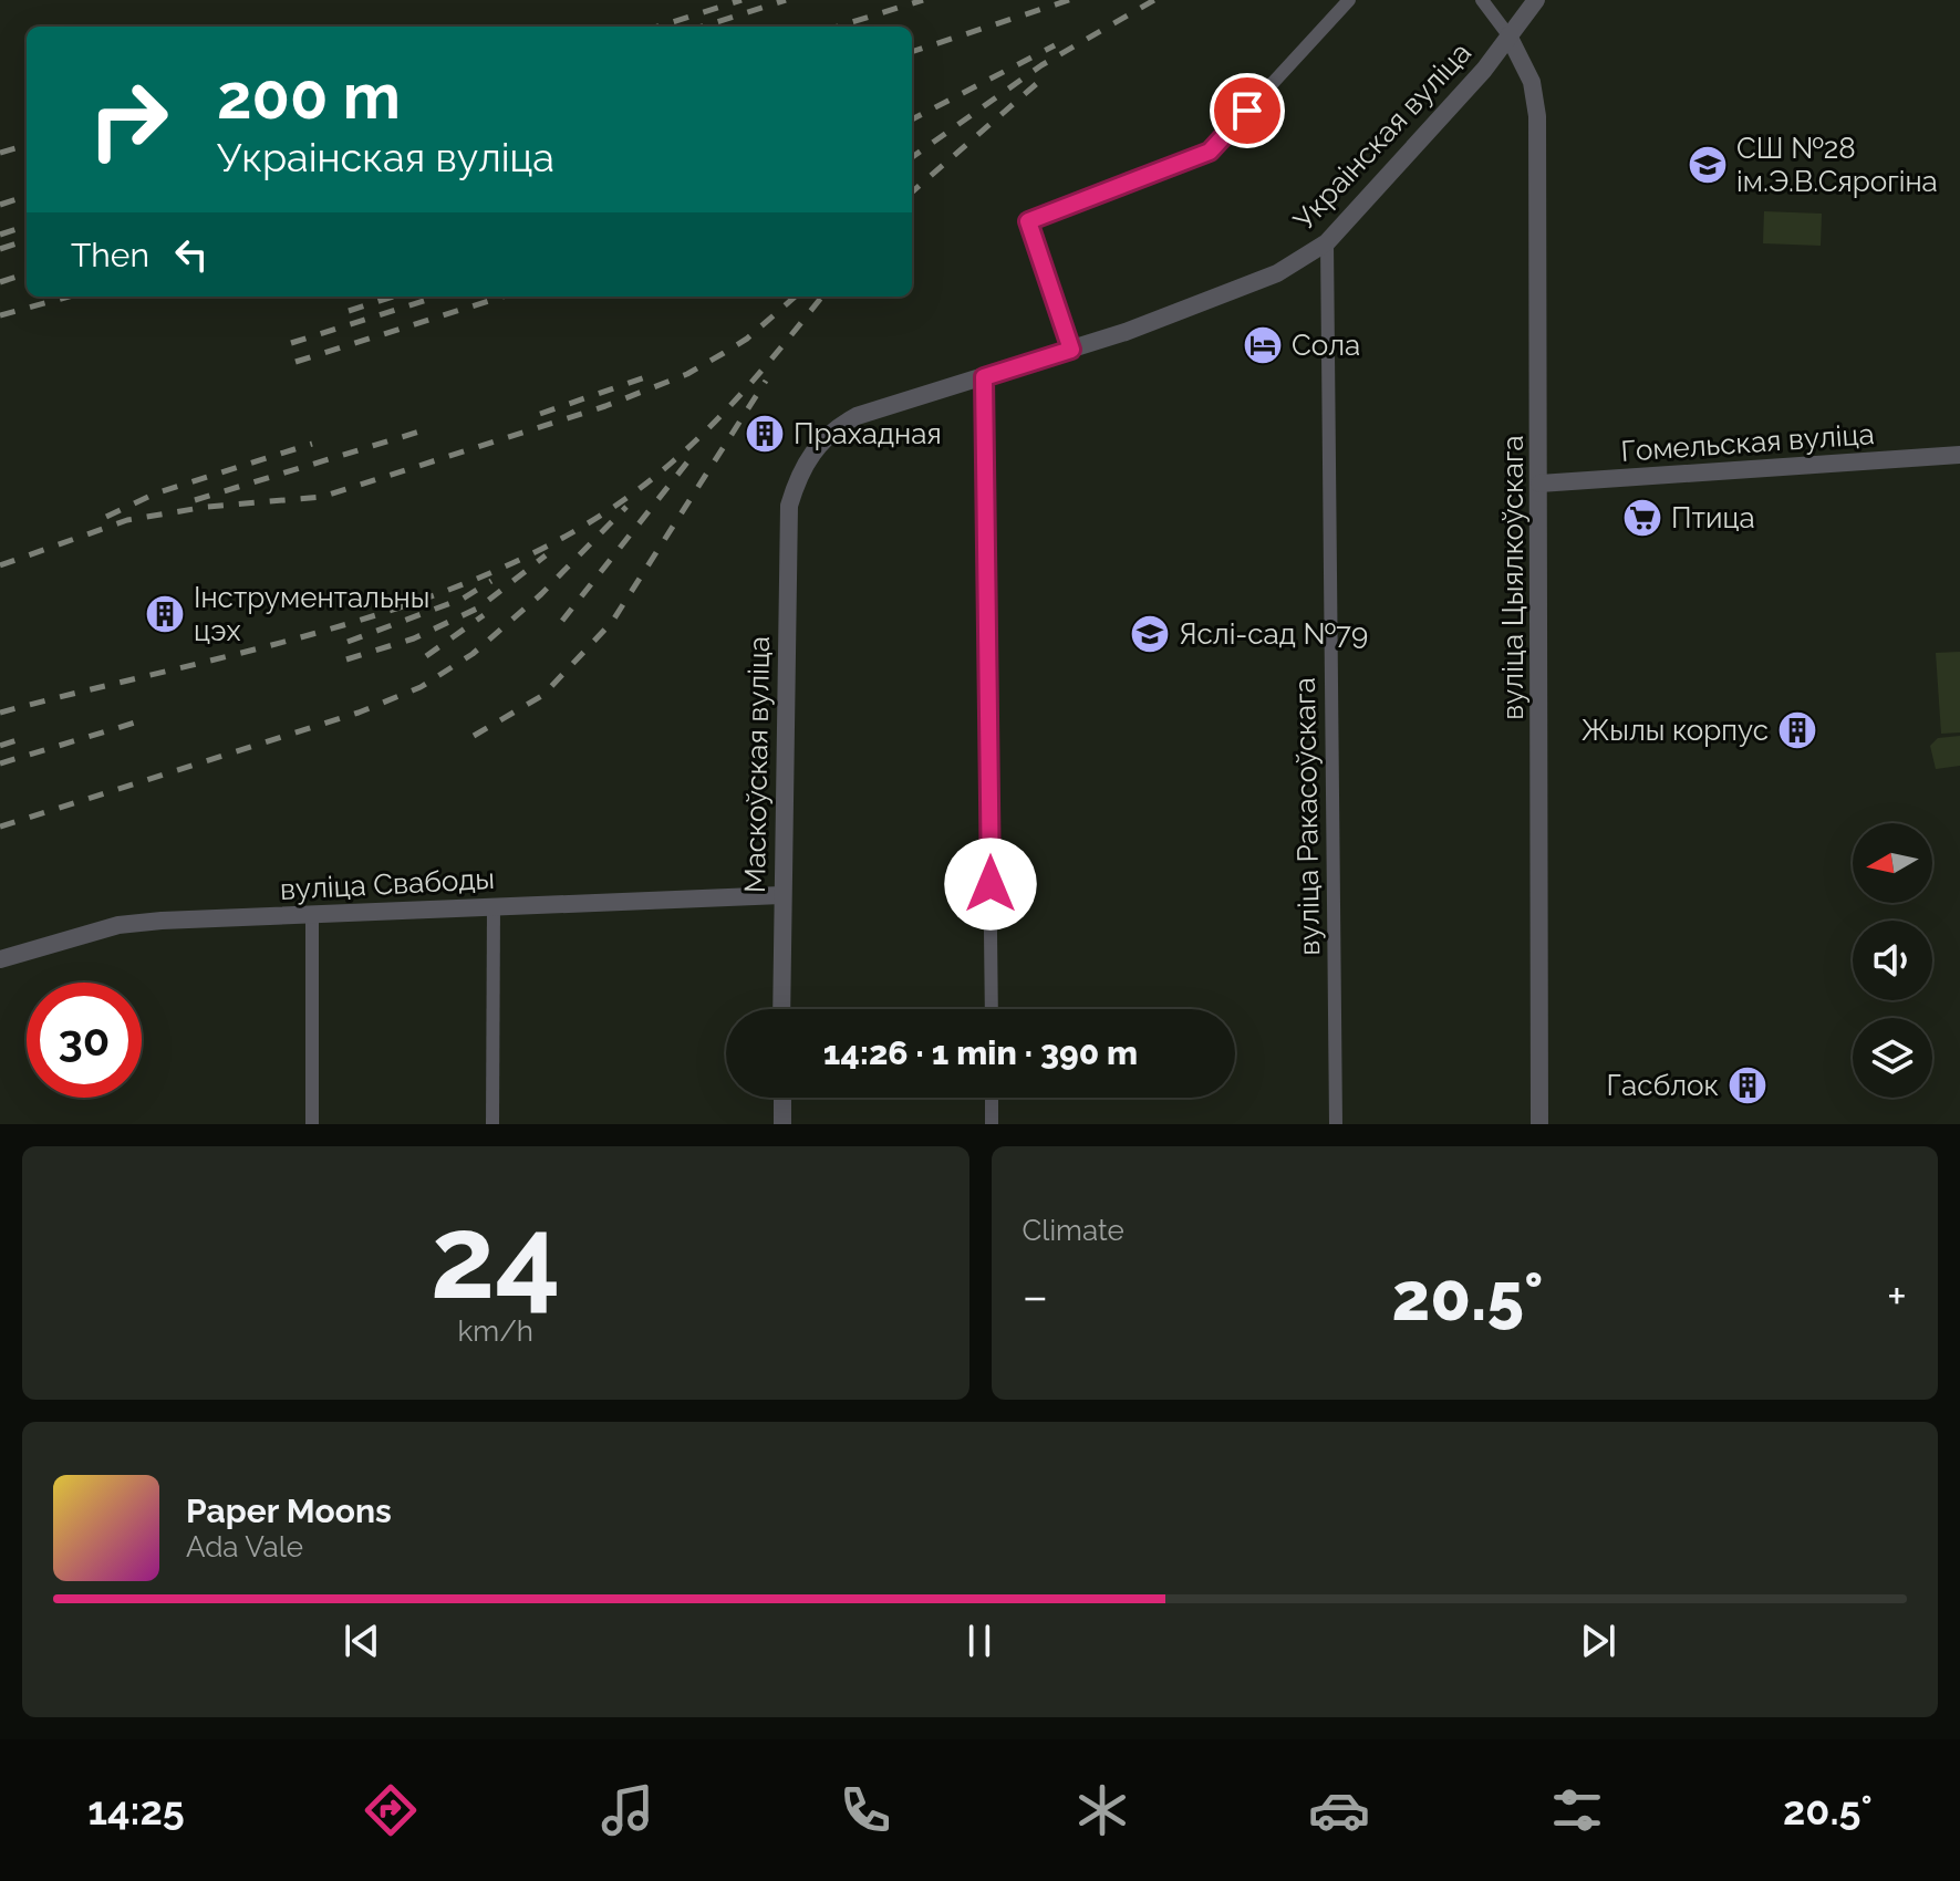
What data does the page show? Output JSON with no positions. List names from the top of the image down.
{
  "streets": {
    "street": [
      "Украінская вуліца",
      "Гомельская вуліца",
      "вуліца Цыялкоўскага",
      "Маскоўская вуліца",
      "вуліца Ракасоўскага",
      "вуліца Свабоды"
    ]
  },
  "crossings": [
    ["Украінская вуліца", "вуліца Цыялкоўскага"],
    ["Украінская вуліца", "Маскоўская вуліца"],
    ["Украінская вуліца", "вуліца Ракасоўскага"],
    ["Гомельская вуліца", "вуліца Цыялкоўскага"],
    ["Маскоўская вуліца", "вуліца Свабоды"]
  ],
  "places": {
    "school or university": ["СШ №28 ім.Э.В.Сярогіна", "Яслі-сад №79"],
    "hotel": ["Сола"],
    "building": [
      "Прахадная",
      "Інструментальны цэх",
      "Жылы корпус",
      "Гасблок"
    ],
    "supermarket": ["Птица"]
  },
  "north": "left",
  "page": {
    "turn": ["200 m", "Украінская вуліца"],
    "then": "Then",
    "limit": "30",
    "trip": "14:26 · 1 min · 390 m",
    "tile": [
      ["24", "km/h"],
      "Climate"
    ],
    "heat": ["−", "20.5°", "+"],
    "song": ["Paper Moons", "Ada Vale"],
    "tabs": ["14:25", "20.5°"]
  }
}
